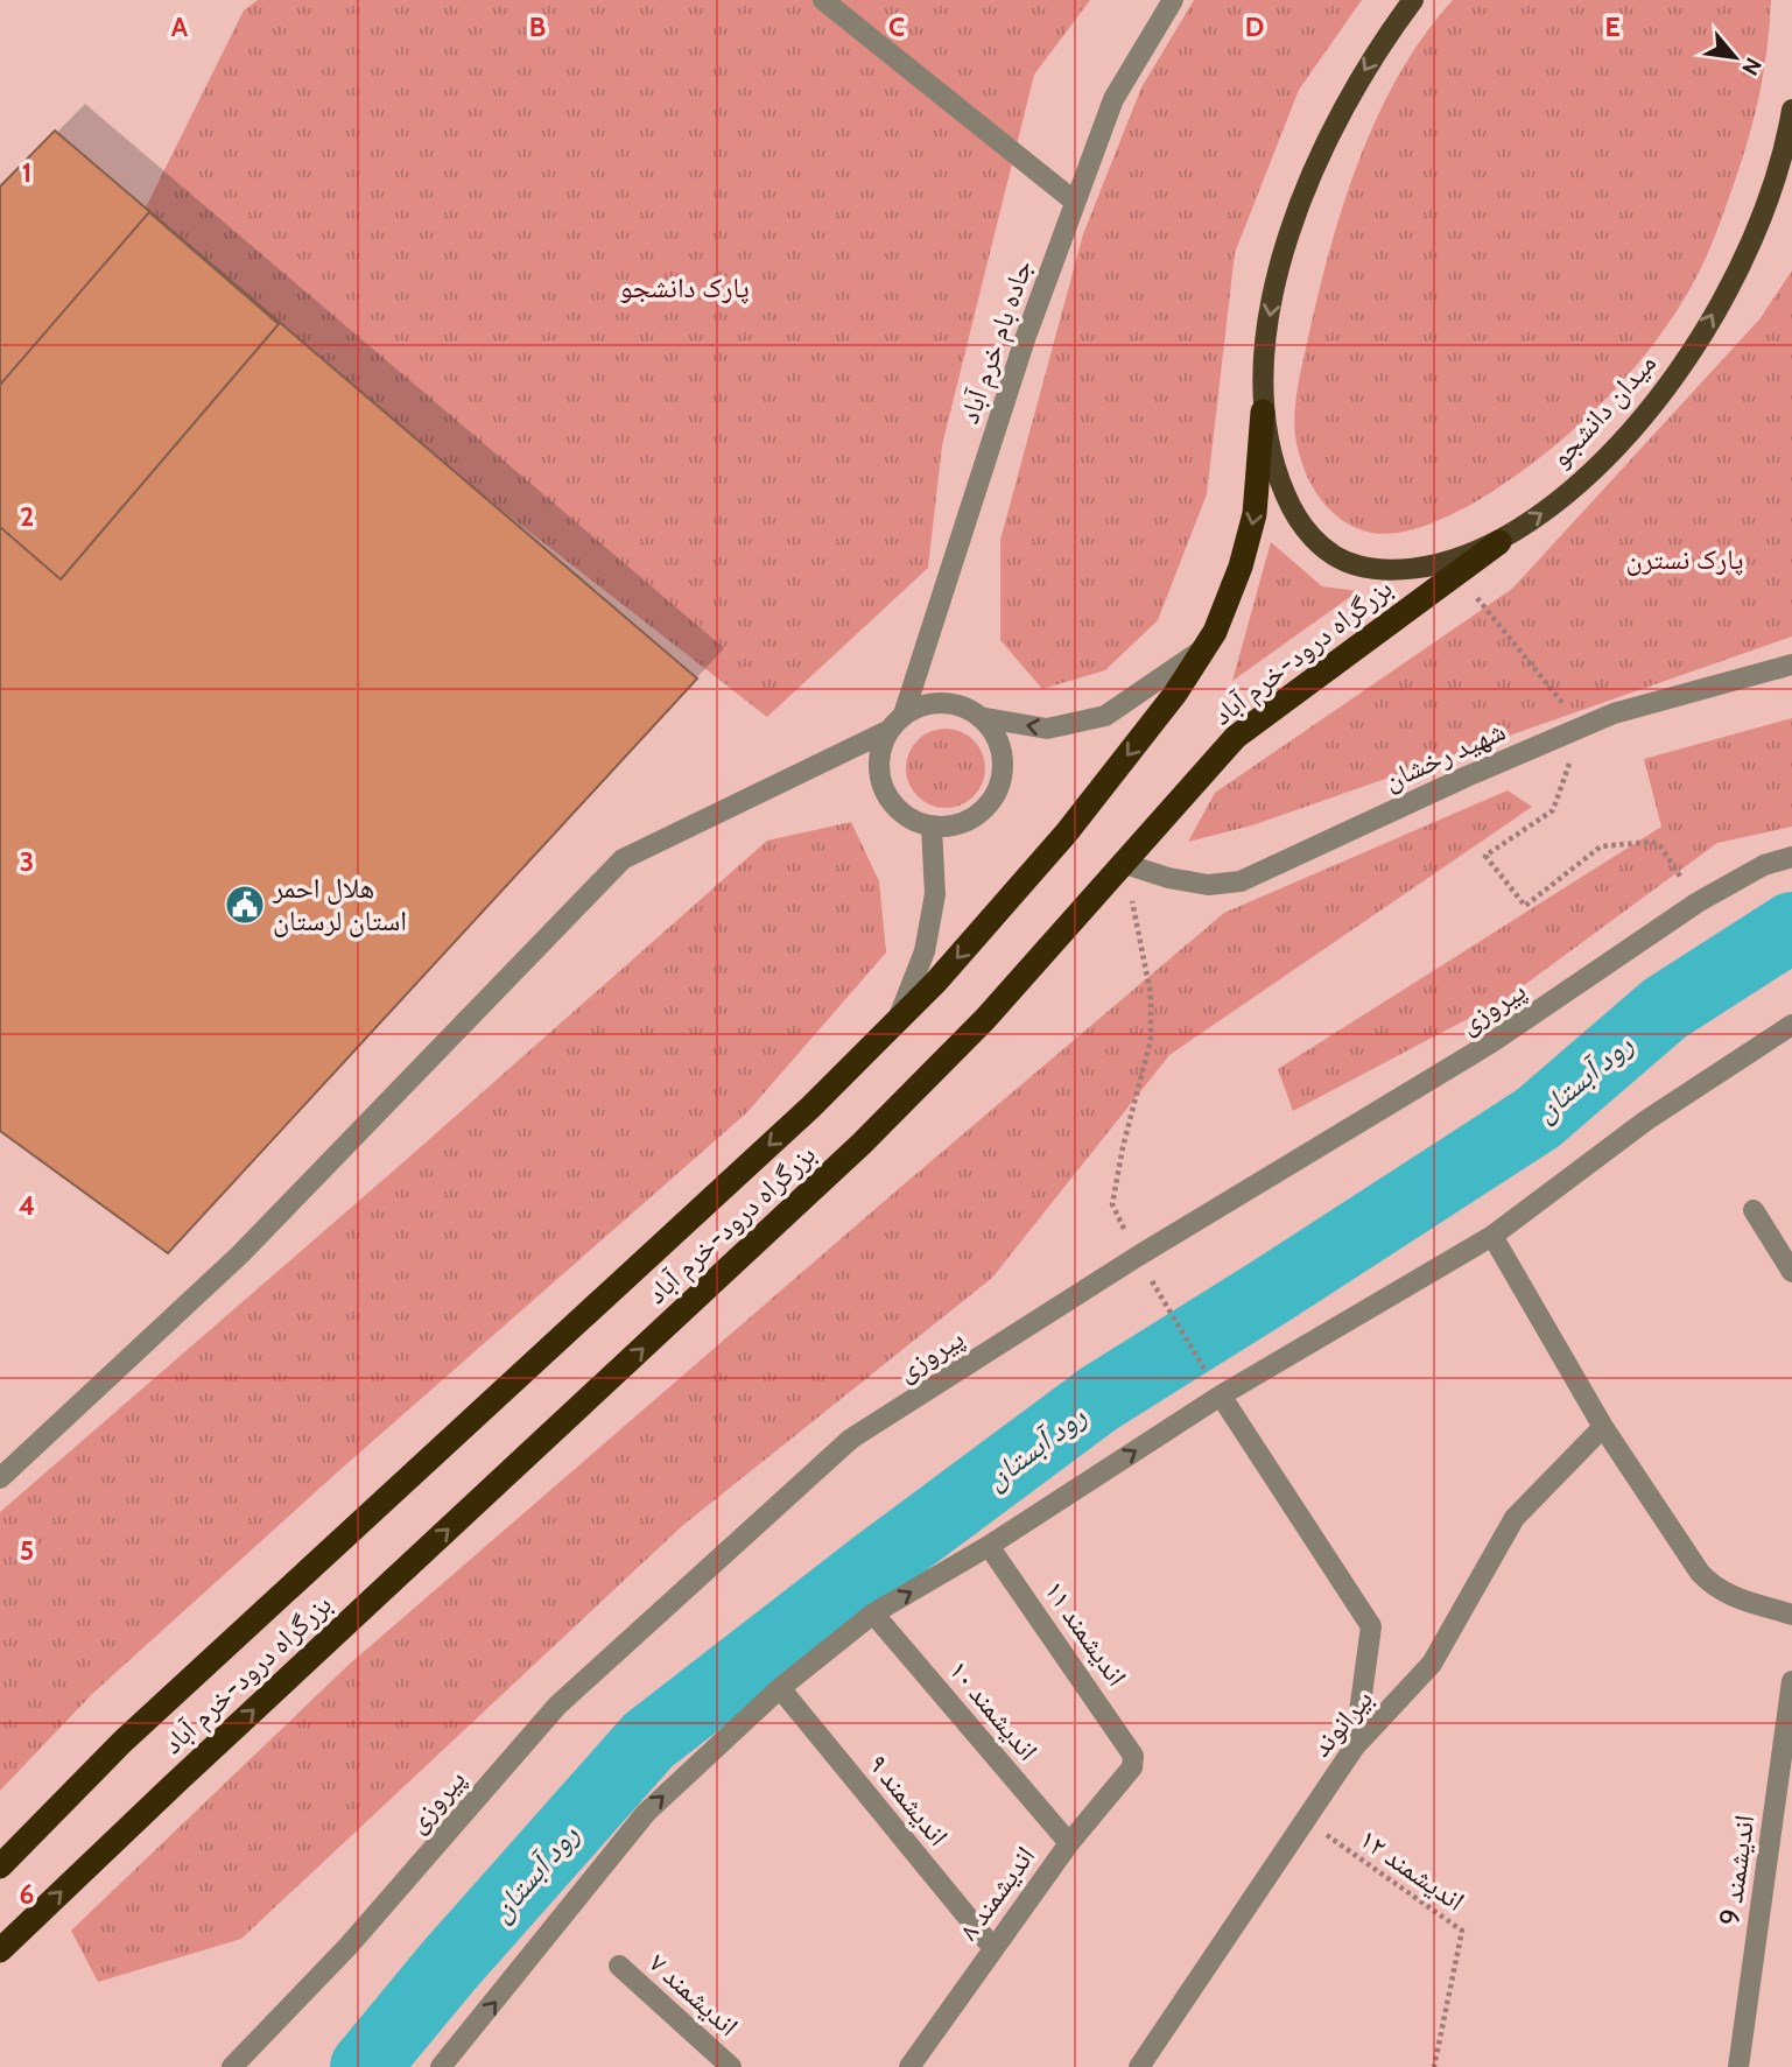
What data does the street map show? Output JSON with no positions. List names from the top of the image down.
{
  "streets": {
    "highway": ["بزرگراه درود-خرم آباد"],
    "main road": ["میدان دانشجو"],
    "street": [
      "جاده بام خرم آباد",
      "شهید رخشان",
      "پیروزی",
      "اندیشمند ۱۱",
      "اندیشمند ۱۰",
      "بیرانوند",
      "اندیشمند ۹",
      "اندیشمند 9",
      "اندیشمند ۸",
      "اندیشمند ۷"
    ],
    "path": ["اندیشمند ۱۲"]
  },
  "crossings": [
    ["میدان دانشجو", "بزرگراه درود-خرم آباد"],
    ["بزرگراه درود-خرم آباد", "شهید رخشان"],
    ["اندیشمند ۱۱", "اندیشمند ۸"],
    ["اندیشمند ۱۰", "اندیشمند ۸"],
    ["بیرانوند", "اندیشمند ۱۲"],
    ["اندیشمند ۹", "اندیشمند ۸"]
  ],
  "water": ["رود آبستان"],
  "parks": ["پارک دانشجو", "پارک نسترن"],
  "places": {
    "public building": ["هلال احمر استان لرستان"]
  },
  "north": "bottom right",
  "grid": {
    "columns": [
      "A",
      "B",
      "C",
      "D",
      "E"
    ],
    "rows": [
      "1",
      "2",
      "3",
      "4",
      "5",
      "6"
    ]
  }
}
